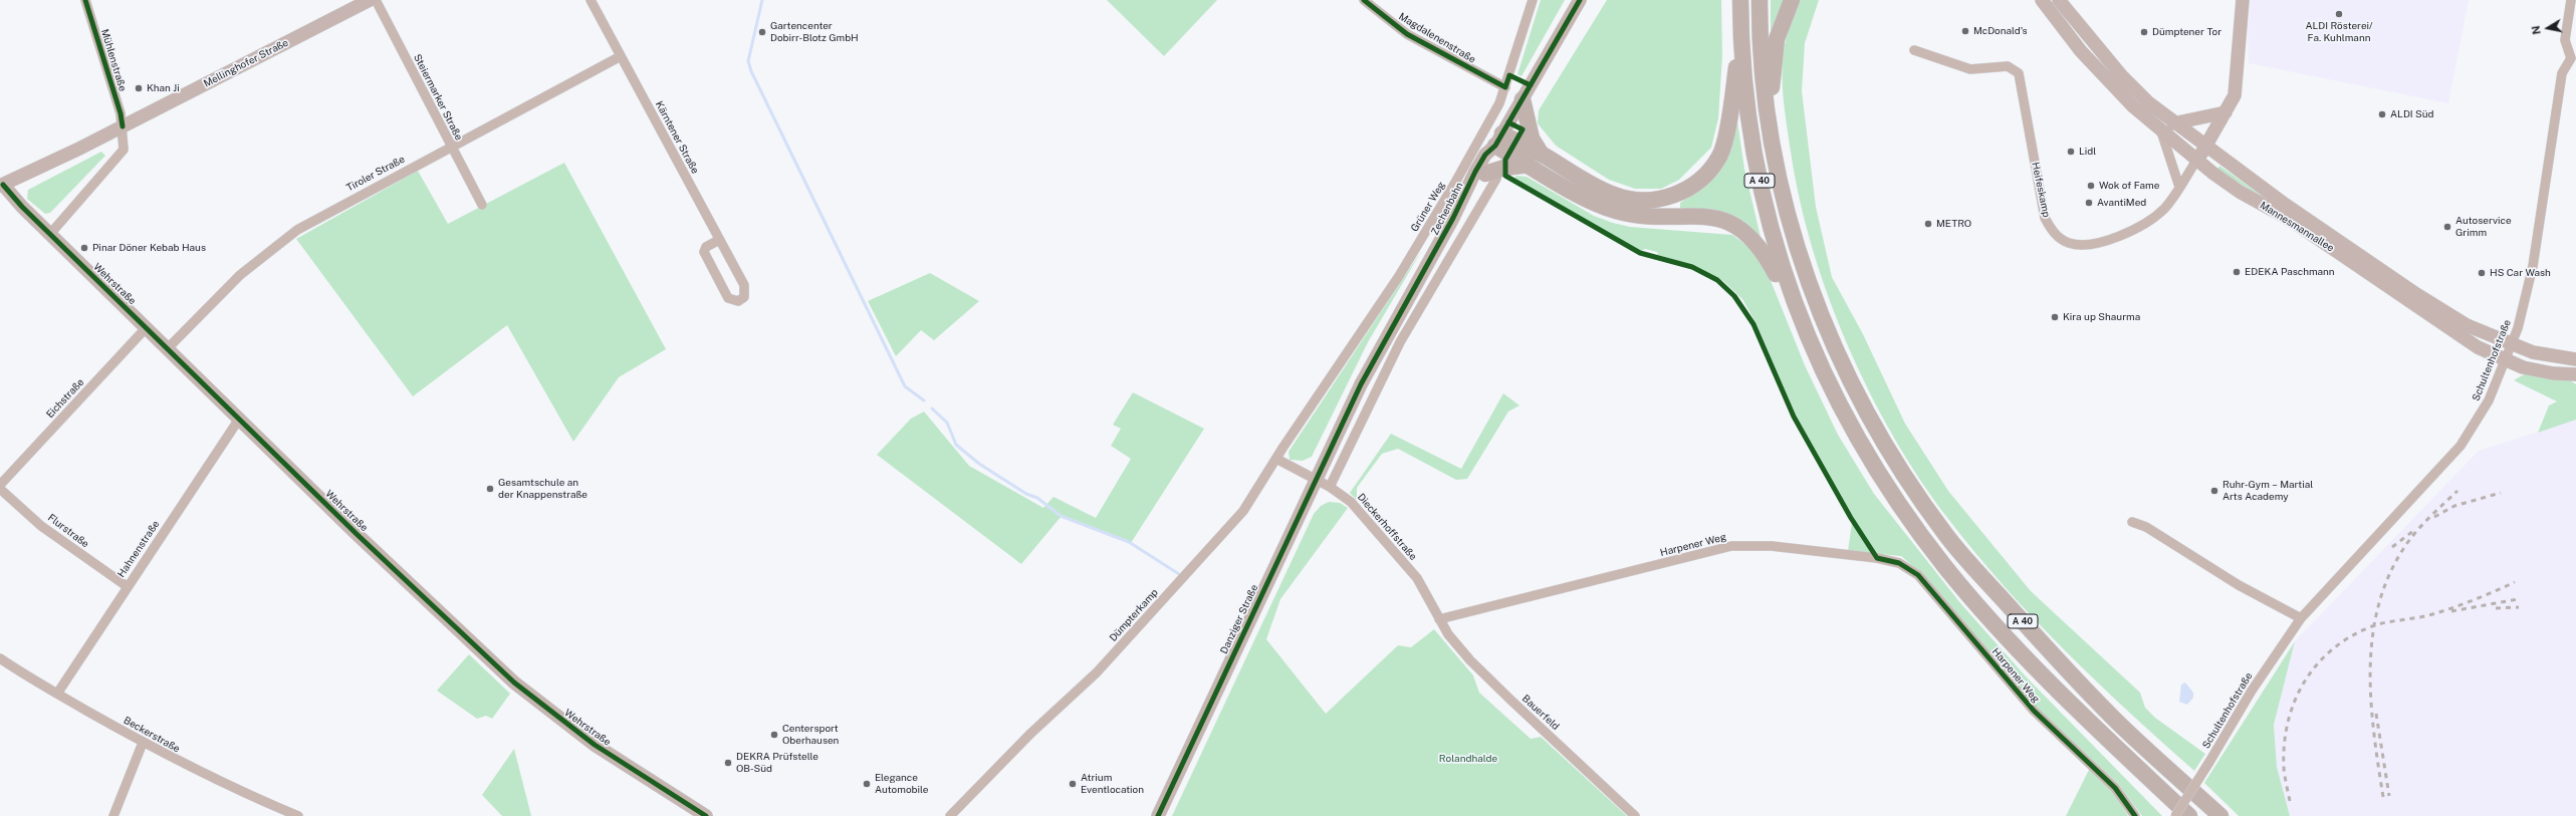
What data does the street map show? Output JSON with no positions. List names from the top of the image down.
{
  "streets": {
    "highway": ["A 40"],
    "main road": [
      "Mellinghofer Straße",
      "Heifeskamp",
      "Zechenbahn",
      "Mannesmannallee",
      "Wehrstraße",
      "Danziger Straße"
    ],
    "street": [
      "Magdalenenstraße",
      "Mühlenstraße",
      "Steiermarker Straße",
      "Kärntener Straße",
      "Tiroler Straße",
      "Grüner Weg",
      "Schultenhofstraße",
      "Eichstraße",
      "Dieckerhoffstraße",
      "Flurstraße",
      "Harpener Weg",
      "Hahnenstraße",
      "Dümpterkamp",
      "Bauerfeld",
      "Beckerstraße"
    ]
  },
  "crossings": [
    ["Magdalenenstraße", "Grüner Weg"],
    ["Mühlenstraße", "Mellinghofer Straße"],
    ["Mellinghofer Straße", "Wehrstraße"],
    ["Steiermarker Straße", "Tiroler Straße"],
    ["Kärntener Straße", "Tiroler Straße"],
    ["Tiroler Straße", "Wehrstraße"],
    ["Heifeskamp", "Mannesmannallee"],
    ["Grüner Weg", "Dümpterkamp"],
    ["Zechenbahn", "Dieckerhoffstraße"],
    ["Zechenbahn", "Danziger Straße"],
    ["Mannesmannallee", "Schultenhofstraße"],
    ["Wehrstraße", "Eichstraße"],
    ["Wehrstraße", "Hahnenstraße"],
    ["Dieckerhoffstraße", "Harpener Weg"],
    ["Dieckerhoffstraße", "Dümpterkamp"],
    ["Dieckerhoffstraße", "Danziger Straße"],
    ["Dieckerhoffstraße", "Bauerfeld"],
    ["Flurstraße", "Hahnenstraße"],
    ["Harpener Weg", "Bauerfeld"],
    ["Hahnenstraße", "Beckerstraße"]
  ],
  "parks": ["Rolandhalde"],
  "places": [
    "ALDI Rösterei/ Fa. Kuhlmann",
    "McDonald's",
    "Gartencenter Dobirr-Blotz GmbH",
    "Dümptener Tor",
    "Khan Ji",
    "ALDI Süd",
    "Lidl",
    "Wok of Fame",
    "AvantiMed",
    "METRO",
    "Autoservice Grimm",
    "Pinar Döner Kebab Haus",
    "EDEKA Paschmann",
    "HS Car Wash",
    "Kira up Shaurma",
    "Gesamtschule an der Knappenstraße",
    "Ruhr-Gym – Martial Arts Academy",
    "Centersport Oberhausen",
    "DEKRA Prüfstelle OB-Süd",
    "Elegance Automobile",
    "Atrium Eventlocation"
  ],
  "north": "left"
}
